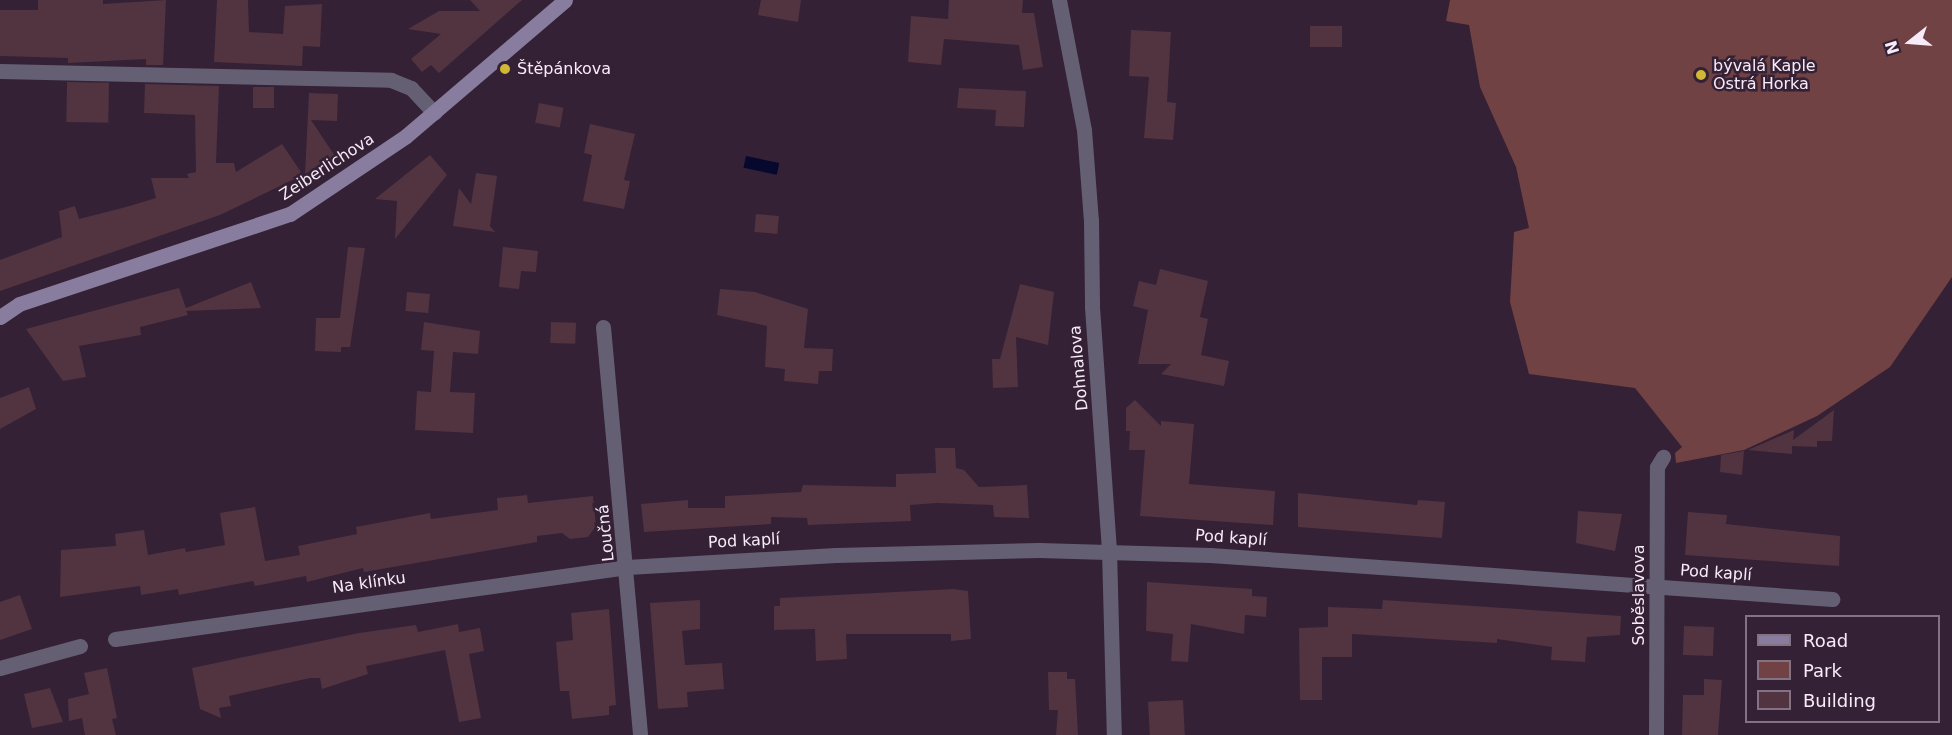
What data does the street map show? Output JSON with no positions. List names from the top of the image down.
{
  "streets": {
    "street": [
      "Zeiberlichova",
      "Dohnalova",
      "Loučná",
      "Pod kaplí",
      "Na klínku",
      "Soběslavova"
    ]
  },
  "crossings": [
    ["Dohnalova", "Pod kaplí"],
    ["Loučná", "Pod kaplí"],
    ["Loučná", "Na klínku"],
    ["Pod kaplí", "Na klínku"],
    ["Pod kaplí", "Soběslavova"]
  ],
  "places": ["Štěpánkova", "bývalá Kaple Ostrá Horka"],
  "legend": ["Road", "Park", "Building"],
  "north": "left"
}
